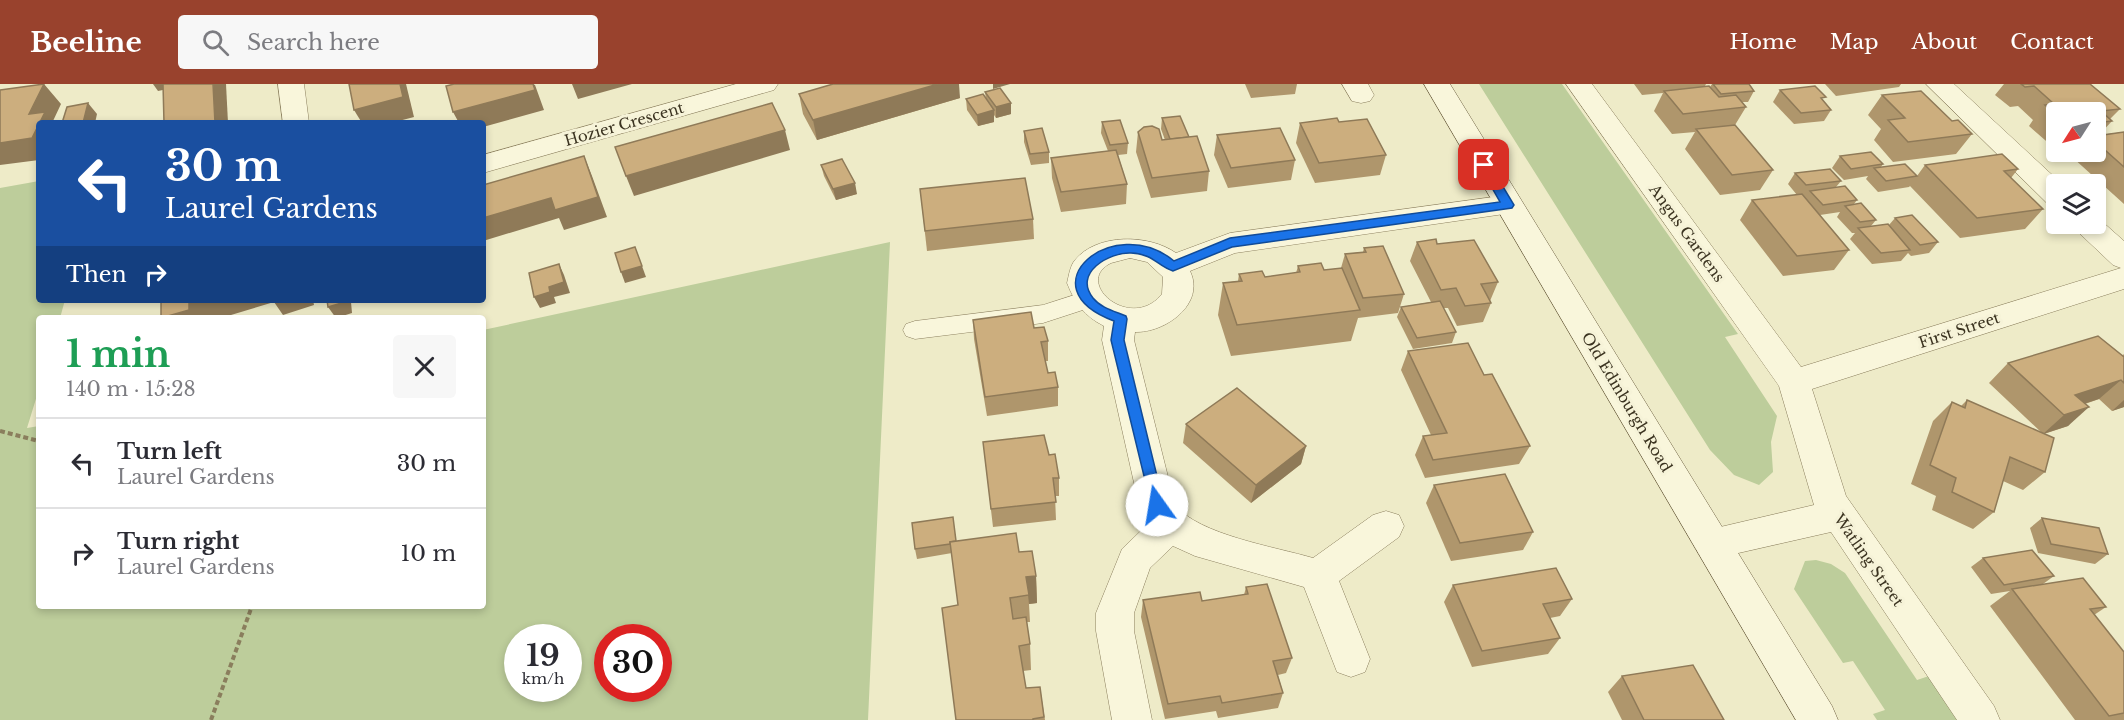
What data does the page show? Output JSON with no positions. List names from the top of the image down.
{
  "streets": {
    "street": [
      "Hozier Crescent",
      "Angus Gardens",
      "First Street",
      "Old Edinburgh Road",
      "Watling Street"
    ]
  },
  "crossings": [
    ["Angus Gardens", "First Street"],
    ["Angus Gardens", "Watling Street"],
    ["First Street", "Watling Street"]
  ],
  "north": "bottom left",
  "page": {
    "header": "Beeline",
    "search": "Search here",
    "nav": [
      "Home",
      "Map",
      "About",
      "Contact"
    ],
    "turn": ["30 m", "Laurel Gardens"],
    "then": "Then",
    "heading": ["1 min", "140 m · 15:28"],
    "list": [
      {
        "name": "Turn left",
        "note": "Laurel Gardens",
        "value": "30 m"
      },
      {
        "name": "Turn right",
        "note": "Laurel Gardens",
        "value": "10 m"
      }
    ],
    "speed": "19 km/h",
    "limit": "30"
  }
}
